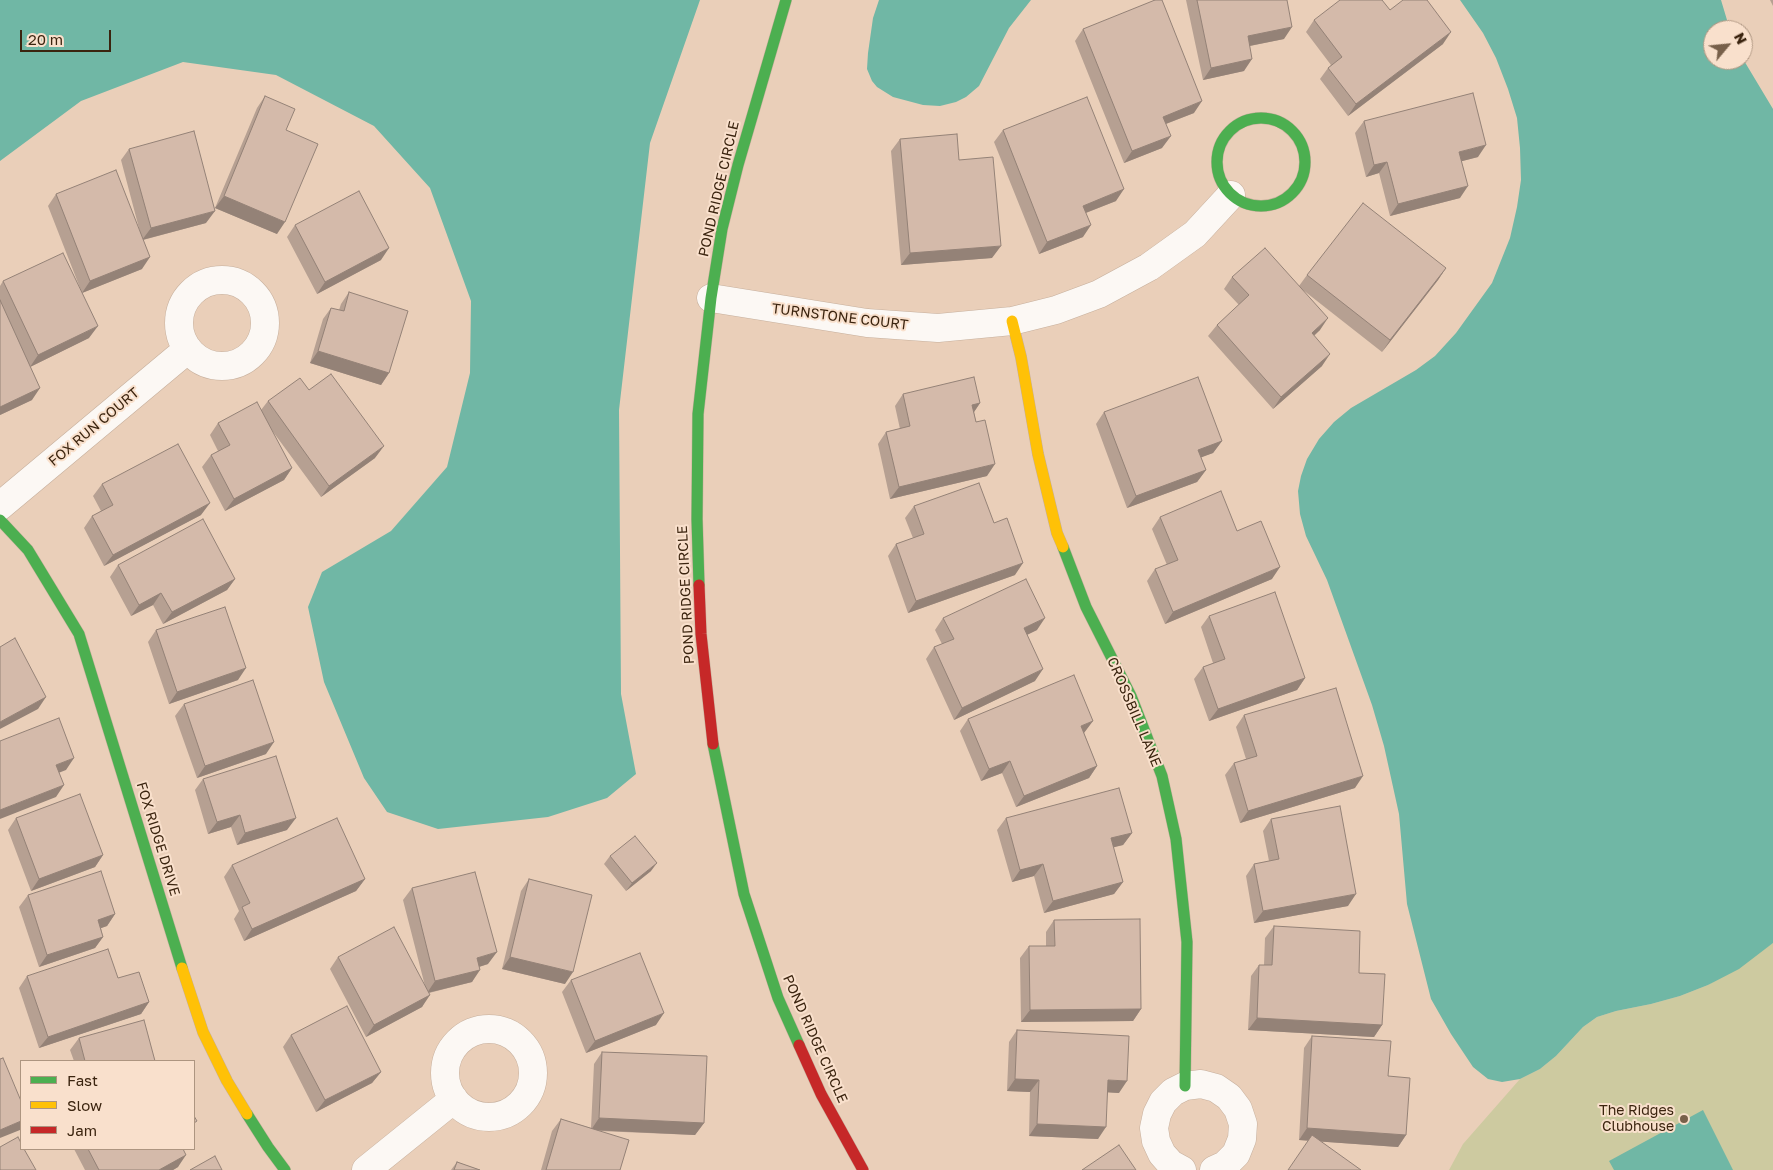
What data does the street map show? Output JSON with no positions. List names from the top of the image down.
{
  "streets": {
    "street": [
      "POND RIDGE CIRCLE",
      "TURNSTONE COURT",
      "FOX RUN COURT",
      "CROSSBILL LANE",
      "FOX RIDGE DRIVE"
    ]
  },
  "crossings": [
    ["POND RIDGE CIRCLE", "TURNSTONE COURT"],
    ["TURNSTONE COURT", "CROSSBILL LANE"]
  ],
  "places": ["The Ridges Clubhouse"],
  "legend": ["Fast", "Slow", "Jam"],
  "scale_bar": "20 m",
  "north": "top right"
}
